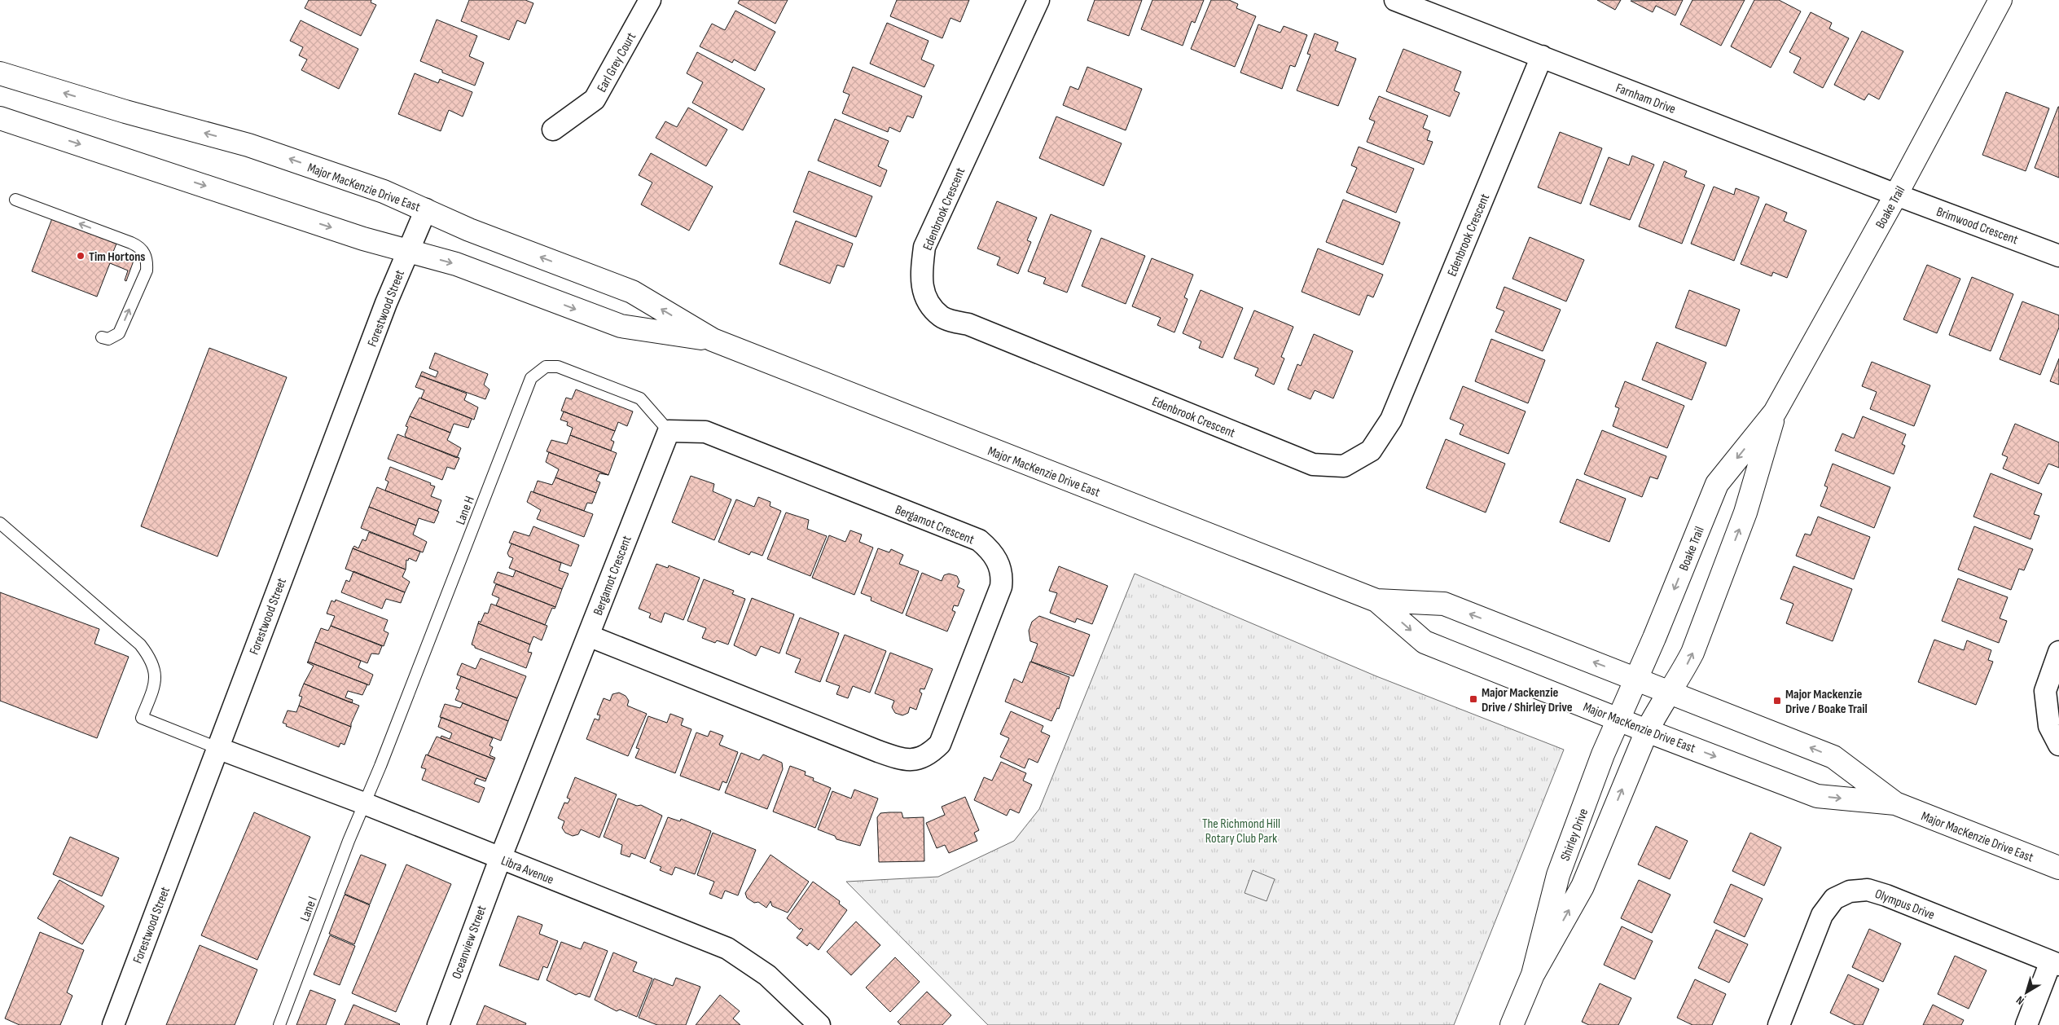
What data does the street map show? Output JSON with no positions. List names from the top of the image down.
{
  "streets": {
    "main road": ["Major MacKenzie Drive East", "Boake Trail", "Shirley Drive"],
    "street": [
      "Earl Grey Court",
      "Farnham Drive",
      "Edenbrook Crescent",
      "Brimwood Crescent",
      "Forestwood Street",
      "Bergamot Crescent",
      "Libra Avenue",
      "Olympus Drive",
      "Oceanview Street"
    ],
    "lane": ["Lane H", "Lane I"]
  },
  "crossings": [
    ["Farnham Drive", "Boake Trail"],
    ["Farnham Drive", "Edenbrook Crescent"],
    ["Farnham Drive", "Brimwood Crescent"],
    ["Major MacKenzie Drive East", "Boake Trail"],
    ["Major MacKenzie Drive East", "Forestwood Street"],
    ["Major MacKenzie Drive East", "Shirley Drive"],
    ["Boake Trail", "Brimwood Crescent"],
    ["Boake Trail", "Shirley Drive"],
    ["Forestwood Street", "Libra Avenue"],
    ["Lane H", "Bergamot Crescent"],
    ["Lane H", "Libra Avenue"],
    ["Lane H", "Lane I"],
    ["Bergamot Crescent", "Libra Avenue"],
    ["Bergamot Crescent", "Oceanview Street"],
    ["Libra Avenue", "Lane I"],
    ["Libra Avenue", "Oceanview Street"]
  ],
  "parks": ["The Richmond Hill Rotary Club Park"],
  "places": {
    "other": ["Tim Hortons"],
    "transit": ["Major Mackenzie Drive / Shirley Drive", "Major Mackenzie Drive / Boake Trail"]
  },
  "north": "bottom left"
}
